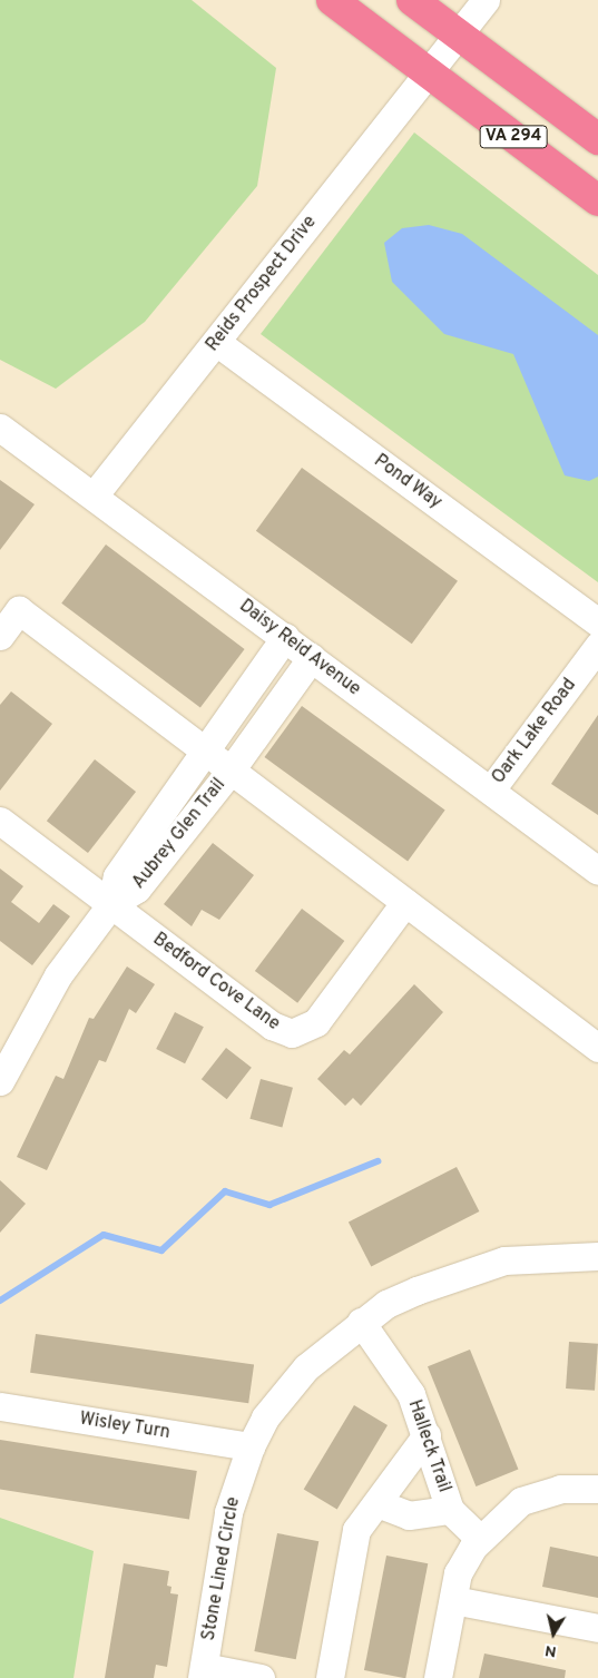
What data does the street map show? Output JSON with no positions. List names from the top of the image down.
{
  "streets": {
    "highway": ["VA 294"],
    "street": [
      "Reids Prospect Drive",
      "Pond Way",
      "Daisy Reid Avenue",
      "Oark Lake Road",
      "Aubrey Glen Trail",
      "Bedford Cove Lane",
      "Wisley Turn",
      "Halleck Trail",
      "Stone Lined Circle"
    ]
  },
  "crossings": [
    ["VA 294", "Reids Prospect Drive"],
    ["Reids Prospect Drive", "Pond Way"],
    ["Reids Prospect Drive", "Daisy Reid Avenue"],
    ["Daisy Reid Avenue", "Oark Lake Road"],
    ["Daisy Reid Avenue", "Aubrey Glen Trail"],
    ["Aubrey Glen Trail", "Bedford Cove Lane"],
    ["Wisley Turn", "Stone Lined Circle"],
    ["Halleck Trail", "Stone Lined Circle"]
  ],
  "north": "bottom"
}
